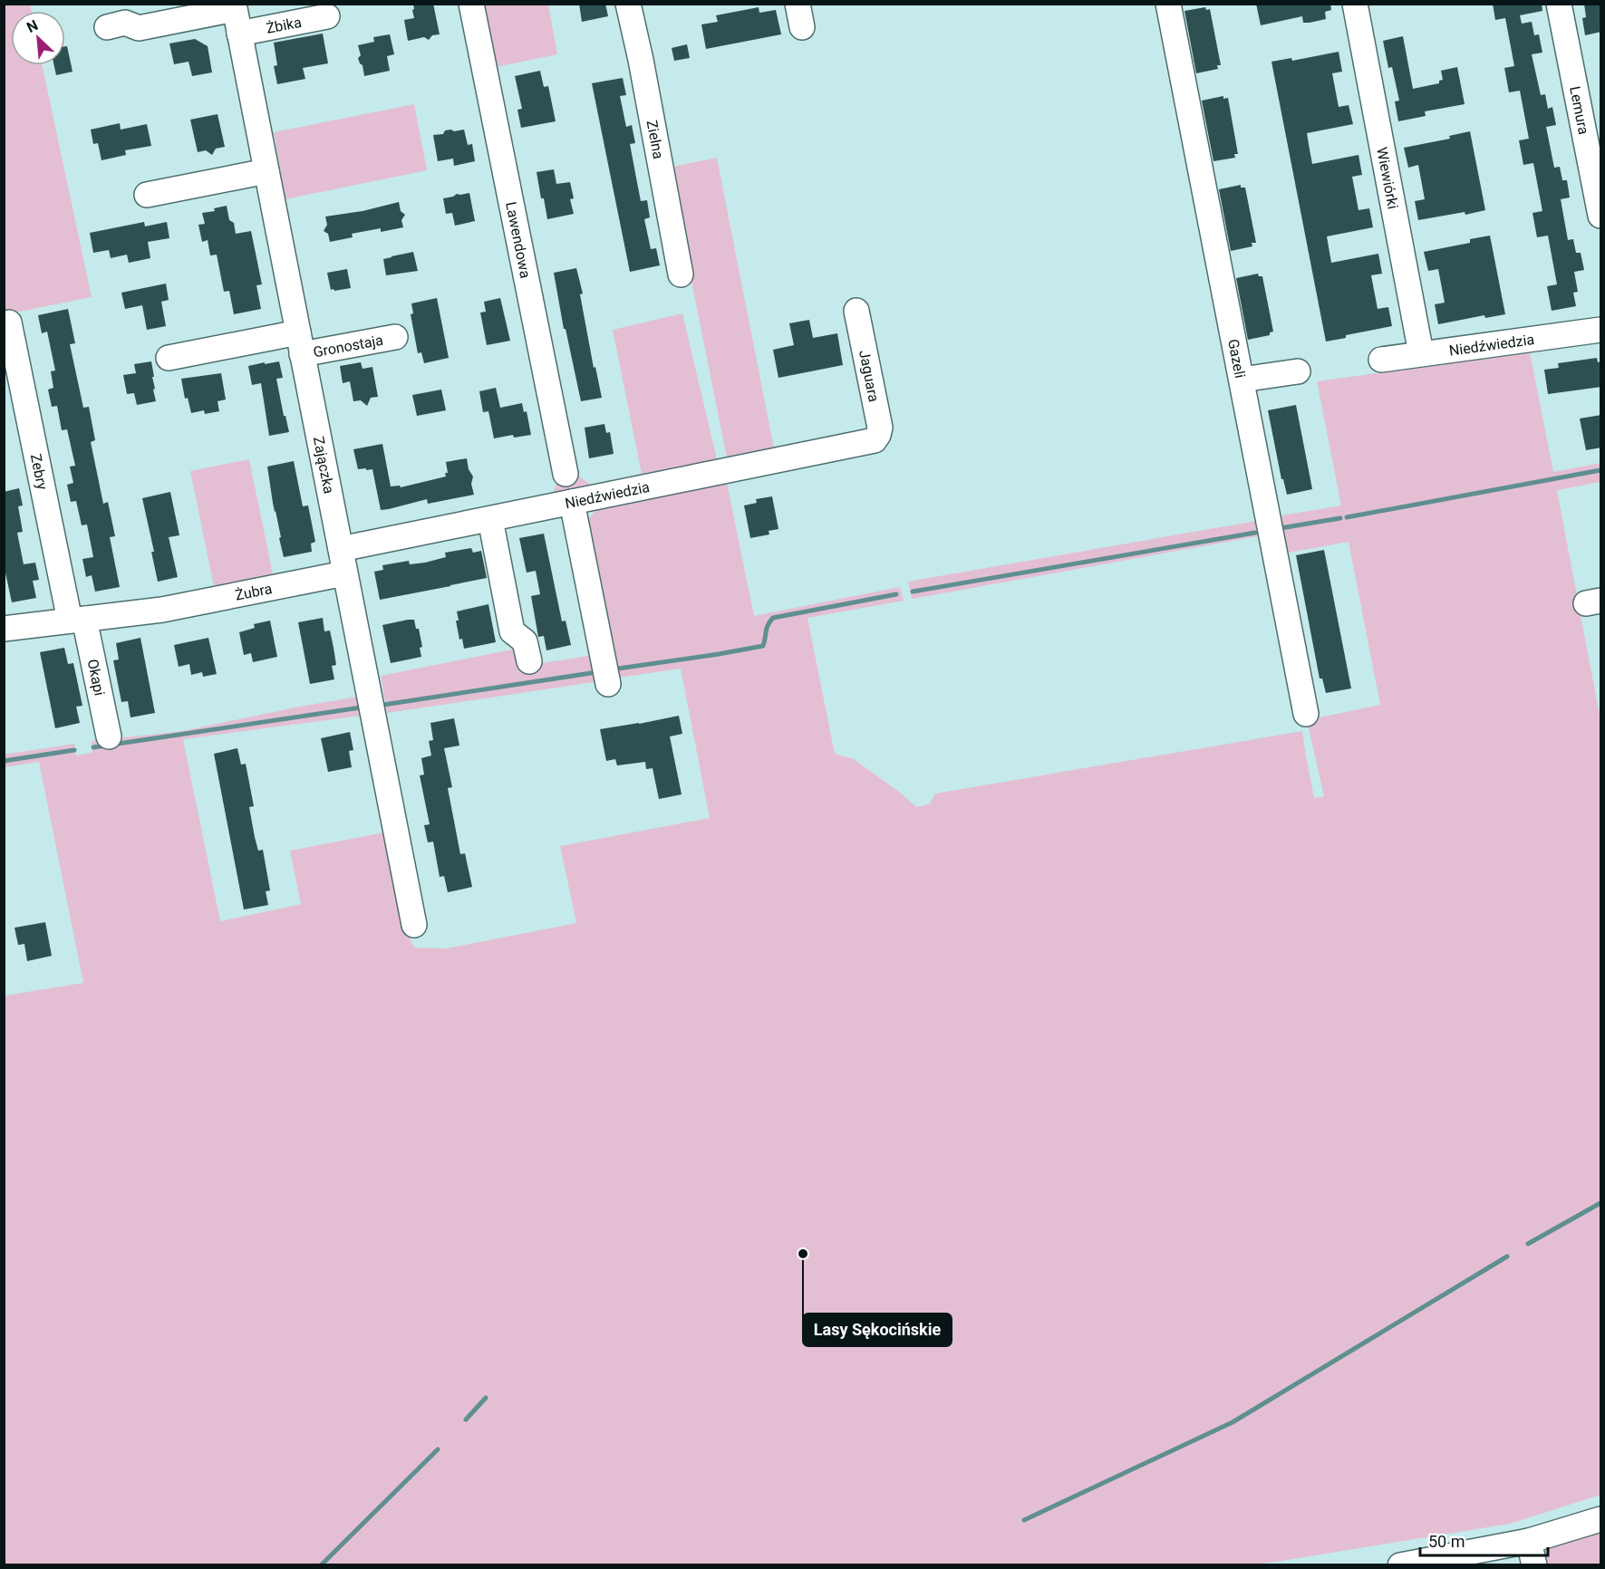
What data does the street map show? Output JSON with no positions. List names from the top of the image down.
{
  "streets": {
    "street": [
      "Żbika",
      "Lemura",
      "Zielna",
      "Wiewiórki",
      "Lawendowa",
      "Niedźwiedzia",
      "Gronostaja",
      "Gazeli",
      "Jaguara",
      "Zajączka",
      "Zebry",
      "Żubra",
      "Okapi"
    ]
  },
  "crossings": [
    ["Żbika", "Zajączka"],
    ["Wiewiórki", "Niedźwiedzia"],
    ["Niedźwiedzia", "Jaguara"],
    ["Niedźwiedzia", "Zajączka"],
    ["Gronostaja", "Zajączka"],
    ["Zajączka", "Żubra"],
    ["Zebry", "Żubra"],
    ["Zebry", "Okapi"],
    ["Żubra", "Okapi"]
  ],
  "places": ["Lasy Sękocińskie"],
  "scale_bar": "50 m",
  "north": "top left"
}
